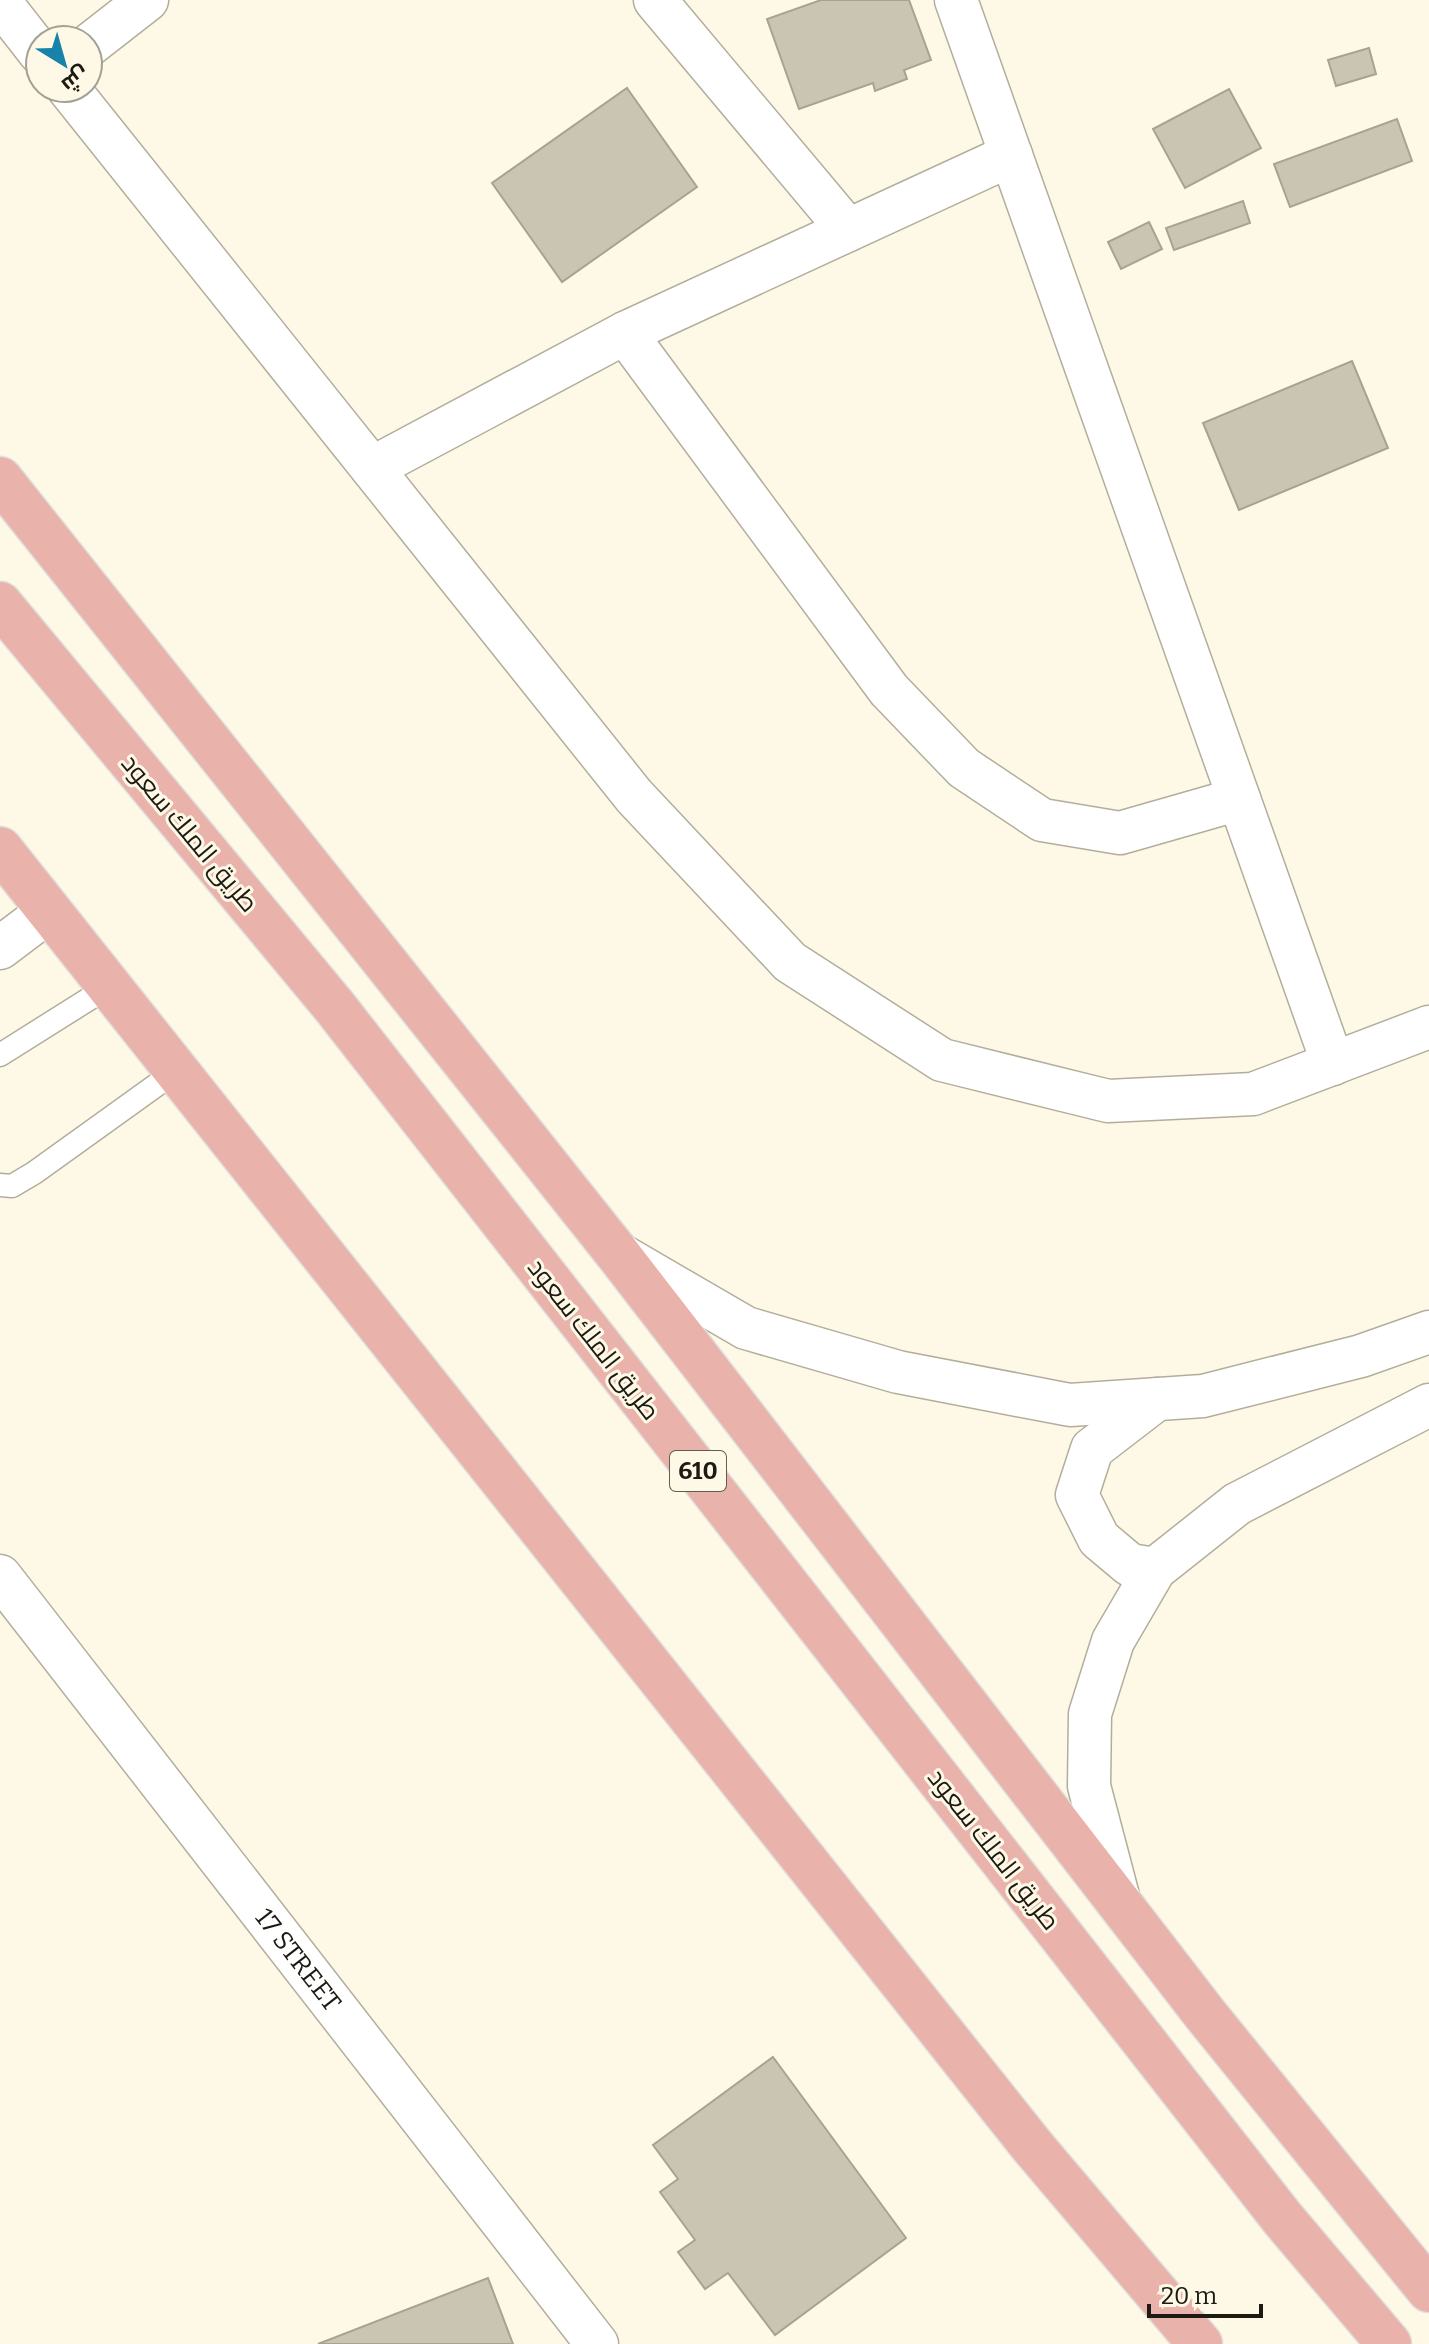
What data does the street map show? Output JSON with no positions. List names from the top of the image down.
{
  "streets": {
    "main road": ["طريق الملك سعود", "610"],
    "street": ["17 STREET"]
  },
  "scale_bar": "20 m",
  "north": "bottom right"
}
